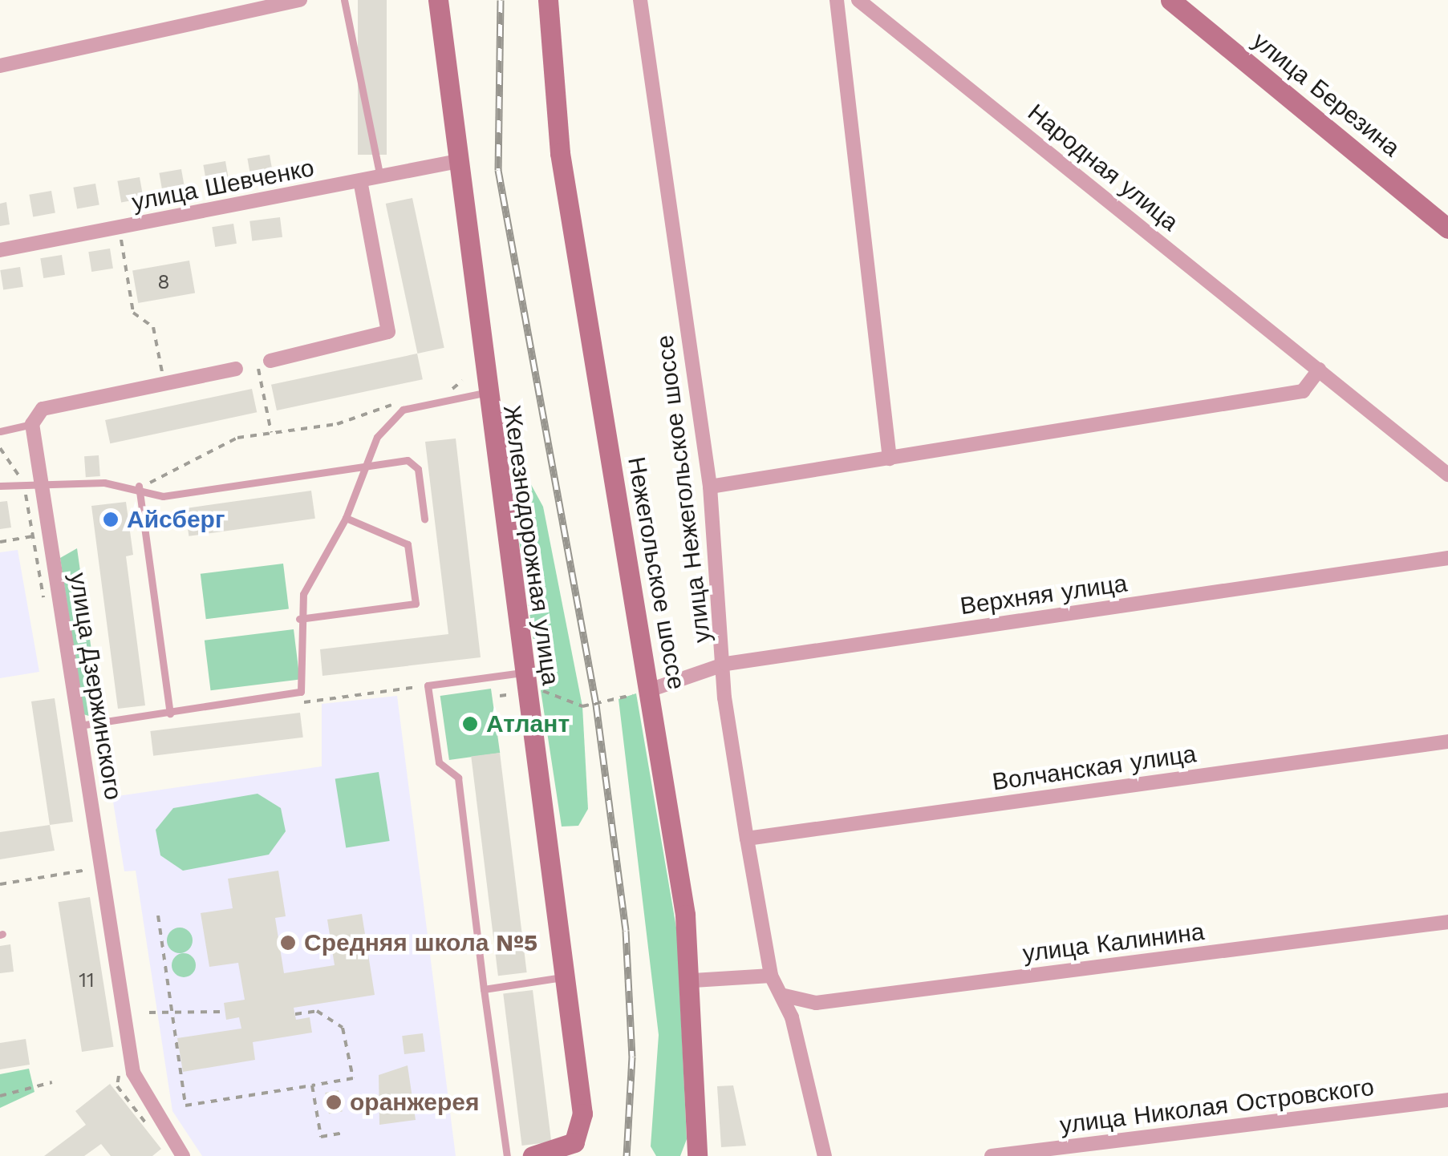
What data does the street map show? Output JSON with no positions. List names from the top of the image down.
{
  "streets": {
    "street": [
      "улица Березина",
      "Народная улица",
      "улица Шевченко",
      "улица Нежегольское шоссе",
      "Железнодорожная улица",
      "Нежегольское шоссе",
      "Верхняя улица",
      "улица Дзержинского",
      "Волчанская улица",
      "улица Калинина",
      "улица Николая Островского"
    ]
  },
  "crossings": [
    ["улица Шевченко", "Железнодорожная улица"],
    ["улица Нежегольское шоссе", "Верхняя улица"],
    ["улица Нежегольское шоссе", "Волчанская улица"],
    ["улица Нежегольское шоссе", "улица Калинина"],
    ["Нежегольское шоссе", "Верхняя улица"]
  ],
  "places": [
    "Айсберг",
    "Атлант",
    "Средняя школа №5",
    "оранжерея"
  ],
  "house_numbers": ["8", "11"]
}
